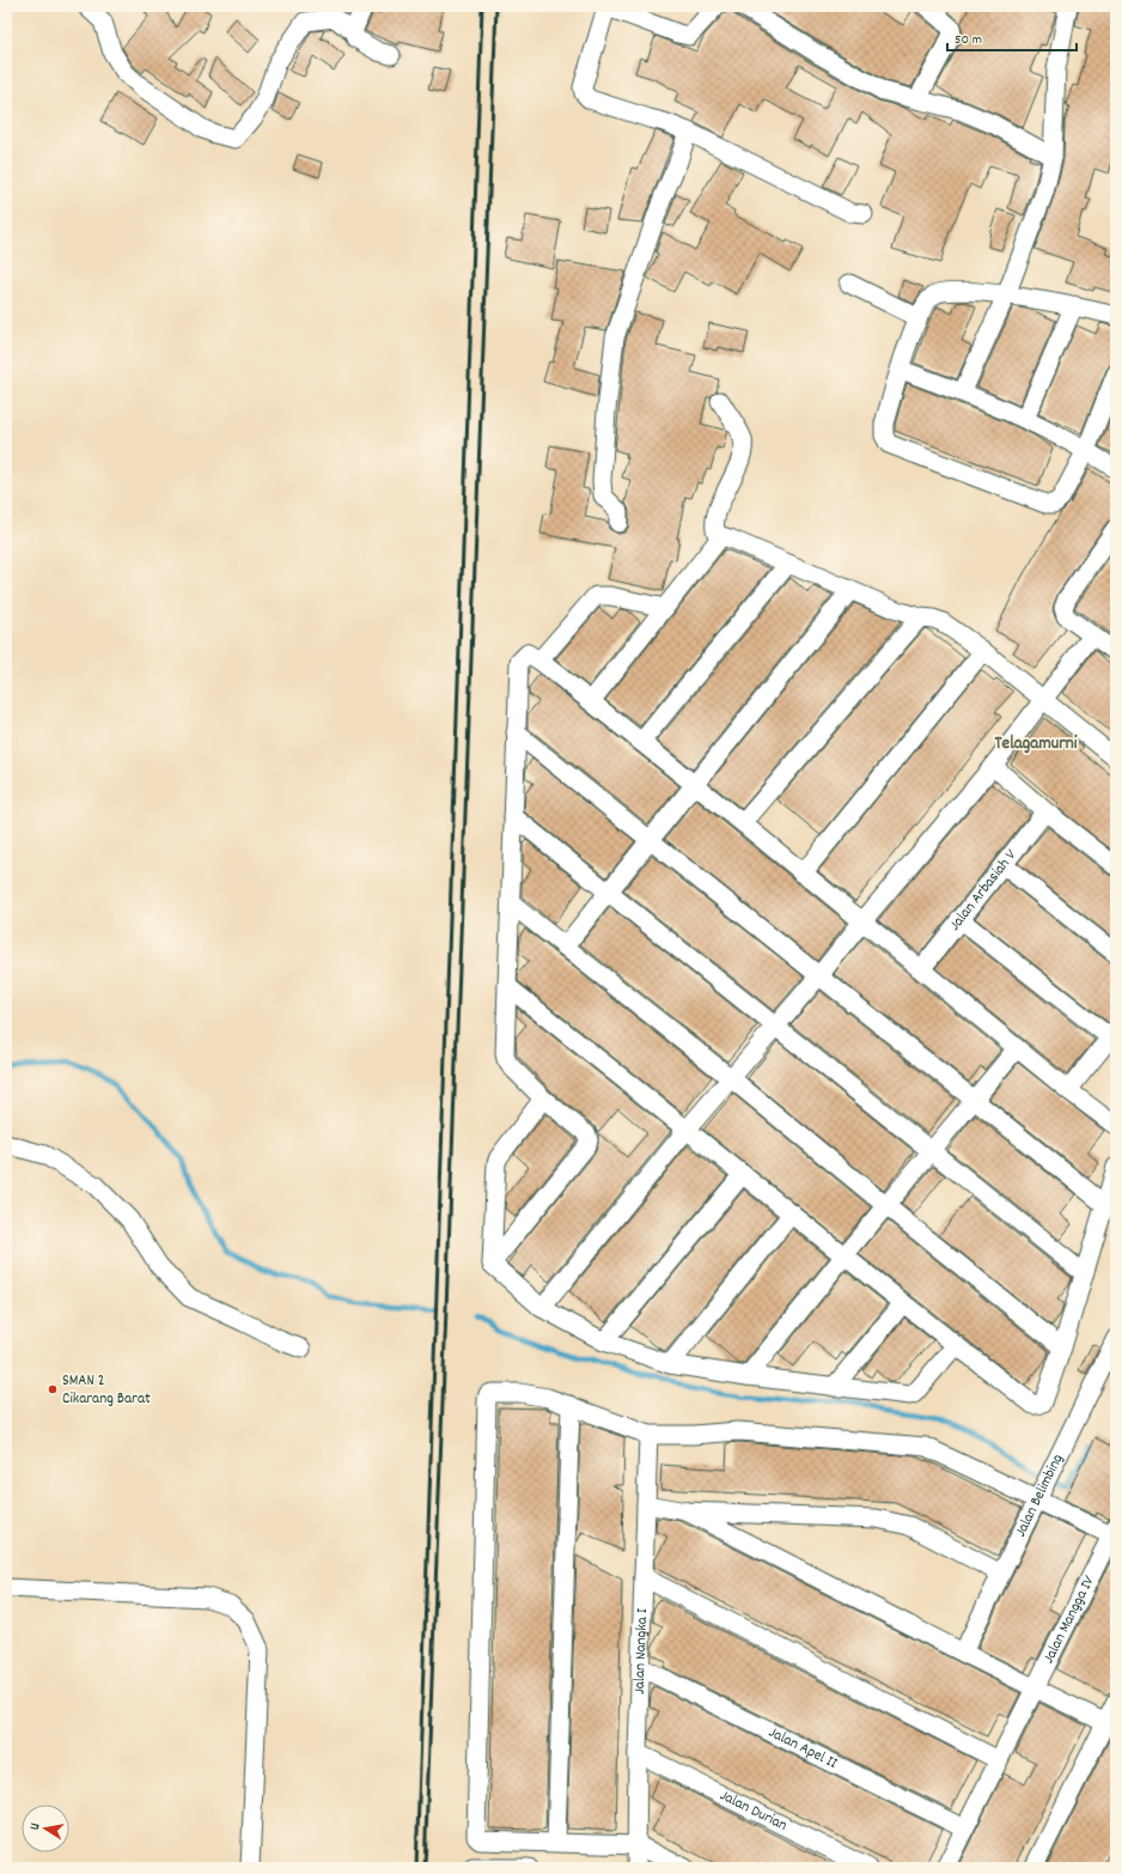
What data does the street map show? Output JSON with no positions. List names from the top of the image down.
{
  "streets": {
    "street": [
      "Jalan Arbasiah V",
      "Jalan Belimbing",
      "Jalan Mangga IV",
      "Jalan Nangka I",
      "Jalan Apel II",
      "Jalan Durian"
    ]
  },
  "crossings": [
    ["Jalan Mangga IV", "Jalan Apel II"],
    ["Jalan Nangka I", "Jalan Apel II"],
    ["Jalan Nangka I", "Jalan Durian"]
  ],
  "districts": ["Telagamurni"],
  "places": ["SMAN 2 Cikarang Barat"],
  "scale_bar": "50 m",
  "north": "left"
}
